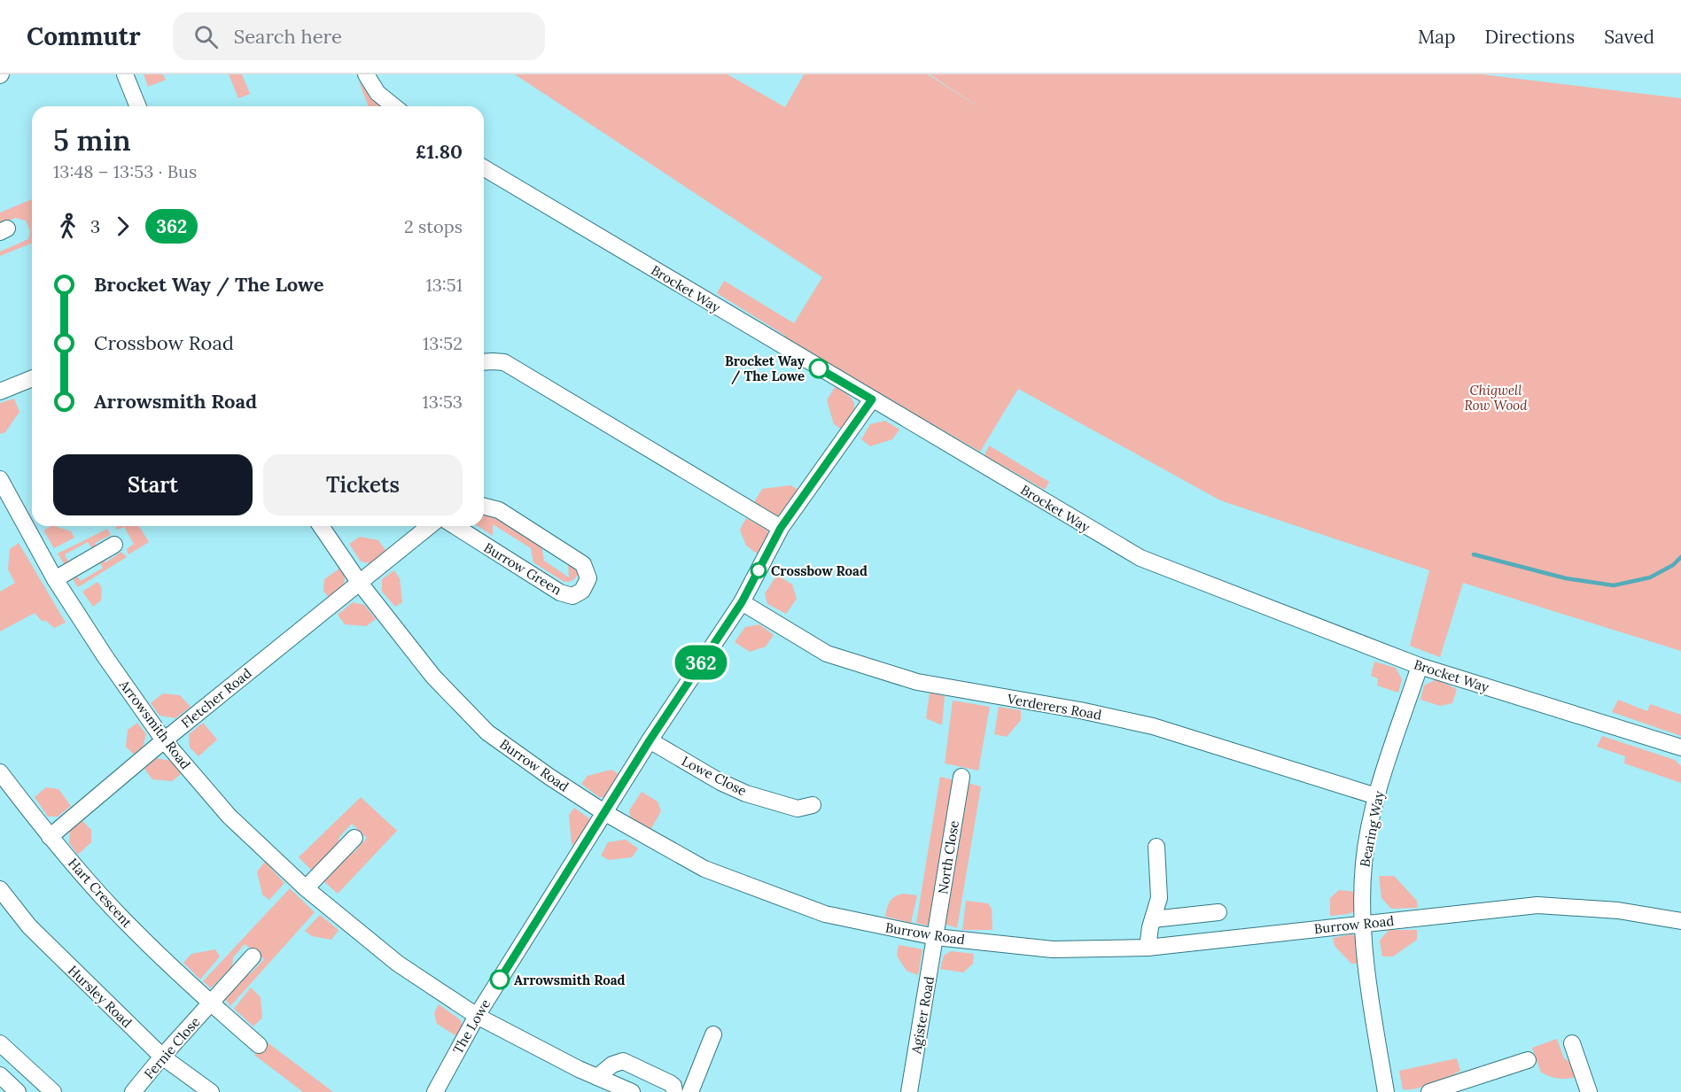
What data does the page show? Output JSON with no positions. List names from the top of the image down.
{
  "streets": {
    "street": [
      "Brocket Way",
      "Burrow Green",
      "Fletcher Road",
      "Verderers Road",
      "Arrowsmith Road",
      "Burrow Road",
      "Lowe Close",
      "Bearing Way",
      "North Close",
      "Hart Crescent",
      "Hursley Road",
      "Agister Road",
      "The Lowe",
      "Fernie Close"
    ]
  },
  "crossings": [
    ["Brocket Way", "Bearing Way"],
    ["Brocket Way", "The Lowe"],
    ["Fletcher Road", "Arrowsmith Road"],
    ["Fletcher Road", "Burrow Road"],
    ["Fletcher Road", "Hart Crescent"],
    ["Verderers Road", "Bearing Way"],
    ["Verderers Road", "The Lowe"],
    ["Arrowsmith Road", "The Lowe"],
    ["Burrow Road", "Bearing Way"],
    ["Burrow Road", "North Close"],
    ["Burrow Road", "Agister Road"],
    ["Burrow Road", "The Lowe"],
    ["Lowe Close", "The Lowe"],
    ["North Close", "Agister Road"],
    ["Hart Crescent", "Fernie Close"],
    ["Hursley Road", "Fernie Close"]
  ],
  "parks": ["Chigwell Row Wood"],
  "places": ["Brocket Way / The Lowe", "Crossbow Road", "Arrowsmith Road"],
  "lines": ["bus line 362"],
  "page": {
    "header": "Commutr",
    "search": "Search here",
    "nav": ["Map", "Directions", "Saved"],
    "on_map": "362",
    "heading": ["5 min", "13:48 – 13:53 · Bus", "£1.80"],
    "legs": ["3", "362", "2 stops"],
    "list": [
      {
        "name": "Brocket Way / The Lowe",
        "value": "13:51"
      },
      {
        "name": "Crossbow Road",
        "value": "13:52"
      },
      {
        "name": "Arrowsmith Road",
        "value": "13:53"
      }
    ],
    "buttons": ["Start", "Tickets"]
  }
}
